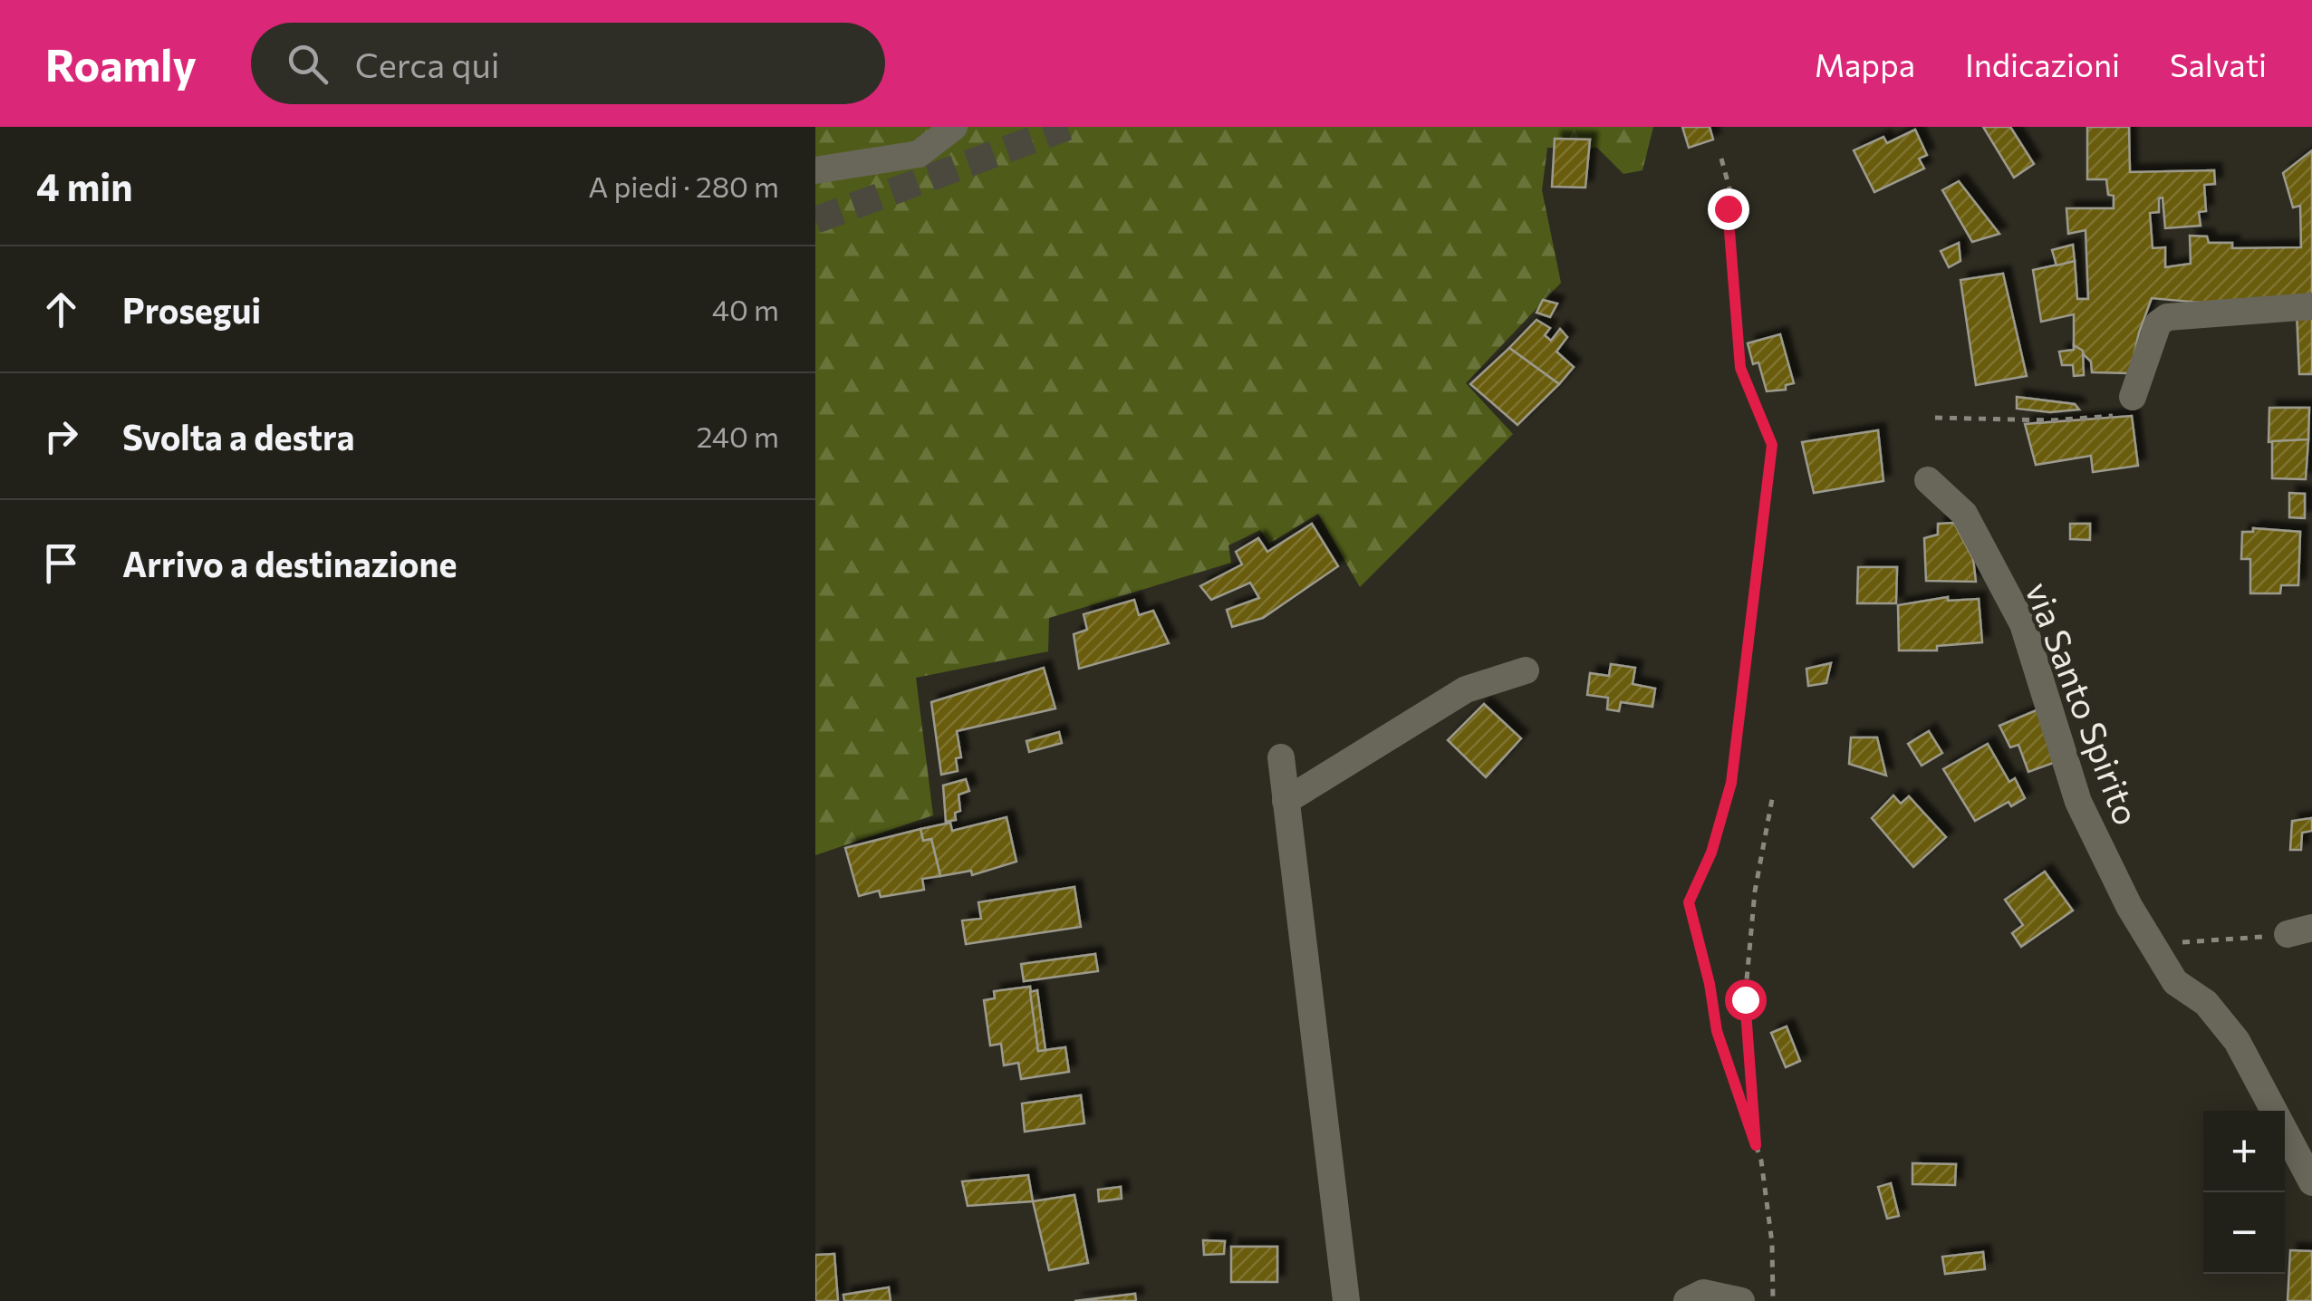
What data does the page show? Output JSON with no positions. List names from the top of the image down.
{
  "streets": {
    "street": ["via Santo Spirito"]
  },
  "page": {
    "header": "Roamly",
    "search": "Cerca qui",
    "nav": ["Mappa", "Indicazioni", "Salvati"],
    "heading": ["4 min", "A piedi · 280 m"],
    "list": [
      ["Prosegui", "40 m"],
      ["Svolta a destra", "240 m"],
      "Arrivo a destinazione"
    ],
    "map_buttons": ["+", "−"]
  }
}
